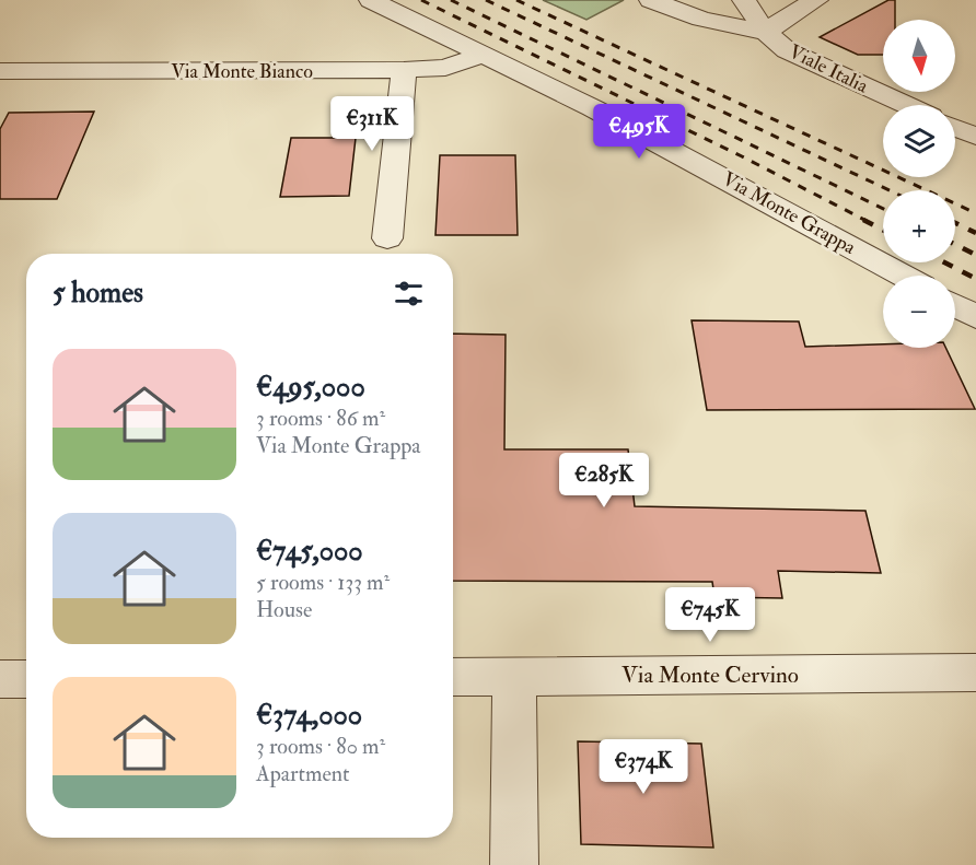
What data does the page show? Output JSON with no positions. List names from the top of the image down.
{
  "streets": {
    "street": [
      "Viale Italia",
      "Via Monte Bianco",
      "Via Monte Grappa",
      "Via Monte Cervino"
    ]
  },
  "crossings": [
    ["Via Monte Bianco", "Via Monte Grappa"]
  ],
  "north": "bottom",
  "page": {
    "map_buttons": ["+", "−"],
    "price": [
      "€311K",
      "€495K",
      "€285K",
      "€745K",
      "€374K"
    ],
    "heading": "5 homes",
    "list": [
      {
        "name": "€495,000",
        "note": "3 rooms · 86 m² · Via Monte Grappa"
      },
      {
        "name": "€745,000",
        "note": "5 rooms · 133 m² · House"
      },
      {
        "name": "€374,000",
        "note": "3 rooms · 80 m² · Apartment"
      }
    ]
  }
}
